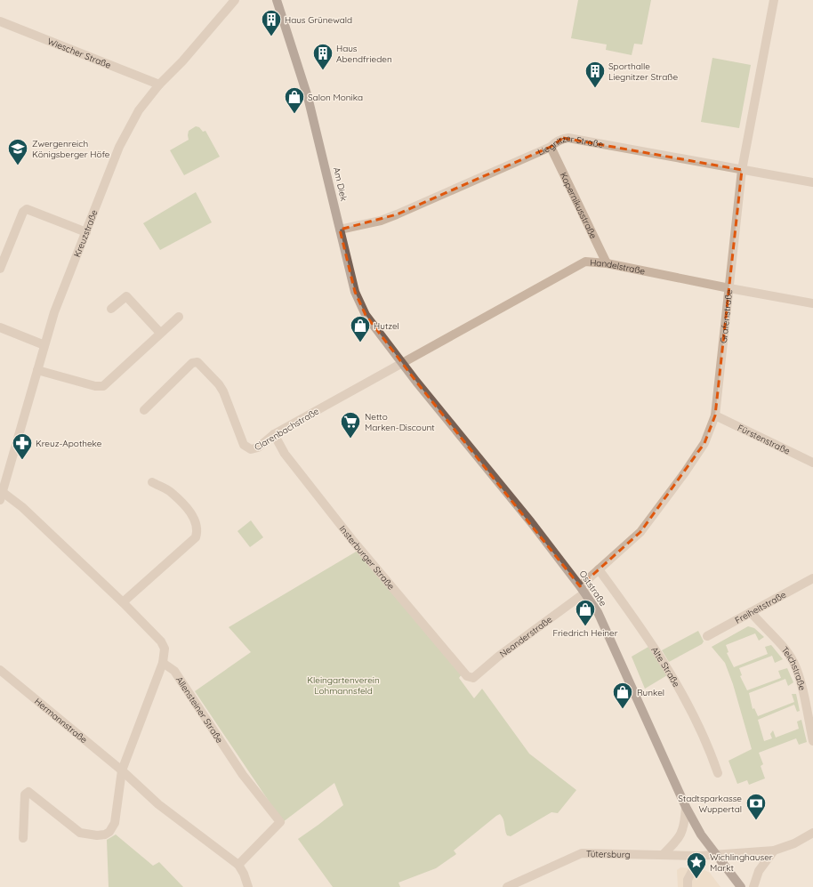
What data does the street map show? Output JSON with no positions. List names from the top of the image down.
{
  "streets": {
    "main road": ["Am Diek", "Oststraße"],
    "street": [
      "Wiescher Straße",
      "Liegnitzer Straße",
      "Kopernikusstraße",
      "Kreuzstraße",
      "Handelstraße",
      "Grafenstraße",
      "Clarenbachstraße",
      "Fürstenstraße",
      "Insterburger Straße",
      "Freiheitstraße",
      "Neanderstraße",
      "Alte Straße",
      "Teichstraße",
      "Allensteiner Straße",
      "Hermannstraße",
      "Tütersburg"
    ]
  },
  "crossings": [
    ["Wiescher Straße", "Kreuzstraße"],
    ["Liegnitzer Straße", "Am Diek"],
    ["Liegnitzer Straße", "Kopernikusstraße"],
    ["Liegnitzer Straße", "Grafenstraße"],
    ["Am Diek", "Handelstraße"],
    ["Am Diek", "Clarenbachstraße"],
    ["Am Diek", "Oststraße"],
    ["Kopernikusstraße", "Handelstraße"],
    ["Handelstraße", "Grafenstraße"],
    ["Handelstraße", "Clarenbachstraße"],
    ["Handelstraße", "Oststraße"],
    ["Grafenstraße", "Fürstenstraße"],
    ["Grafenstraße", "Oststraße"],
    ["Grafenstraße", "Neanderstraße"],
    ["Grafenstraße", "Alte Straße"],
    ["Clarenbachstraße", "Insterburger Straße"],
    ["Clarenbachstraße", "Oststraße"],
    ["Insterburger Straße", "Neanderstraße"],
    ["Oststraße", "Neanderstraße"],
    ["Oststraße", "Tütersburg"],
    ["Freiheitstraße", "Teichstraße"],
    ["Allensteiner Straße", "Hermannstraße"]
  ],
  "parks": ["Kleingartenverein Lohmannsfeld"],
  "places": {
    "building": ["Haus Grünewald", "Haus Abendfrieden", "Sporthalle Liegnitzer Straße"],
    "shop": [
      "Salon Monika",
      "Hutzel",
      "Friedrich Heiner",
      "Runkel"
    ],
    "school or university": ["Zwergenreich Königsberger Höfe"],
    "supermarket": ["Netto Marken-Discount"],
    "pharmacy": ["Kreuz-Apotheke"],
    "bank": ["Stadtsparkasse Wuppertal"],
    "place": ["Wichlinghauser Markt"]
  }
}
